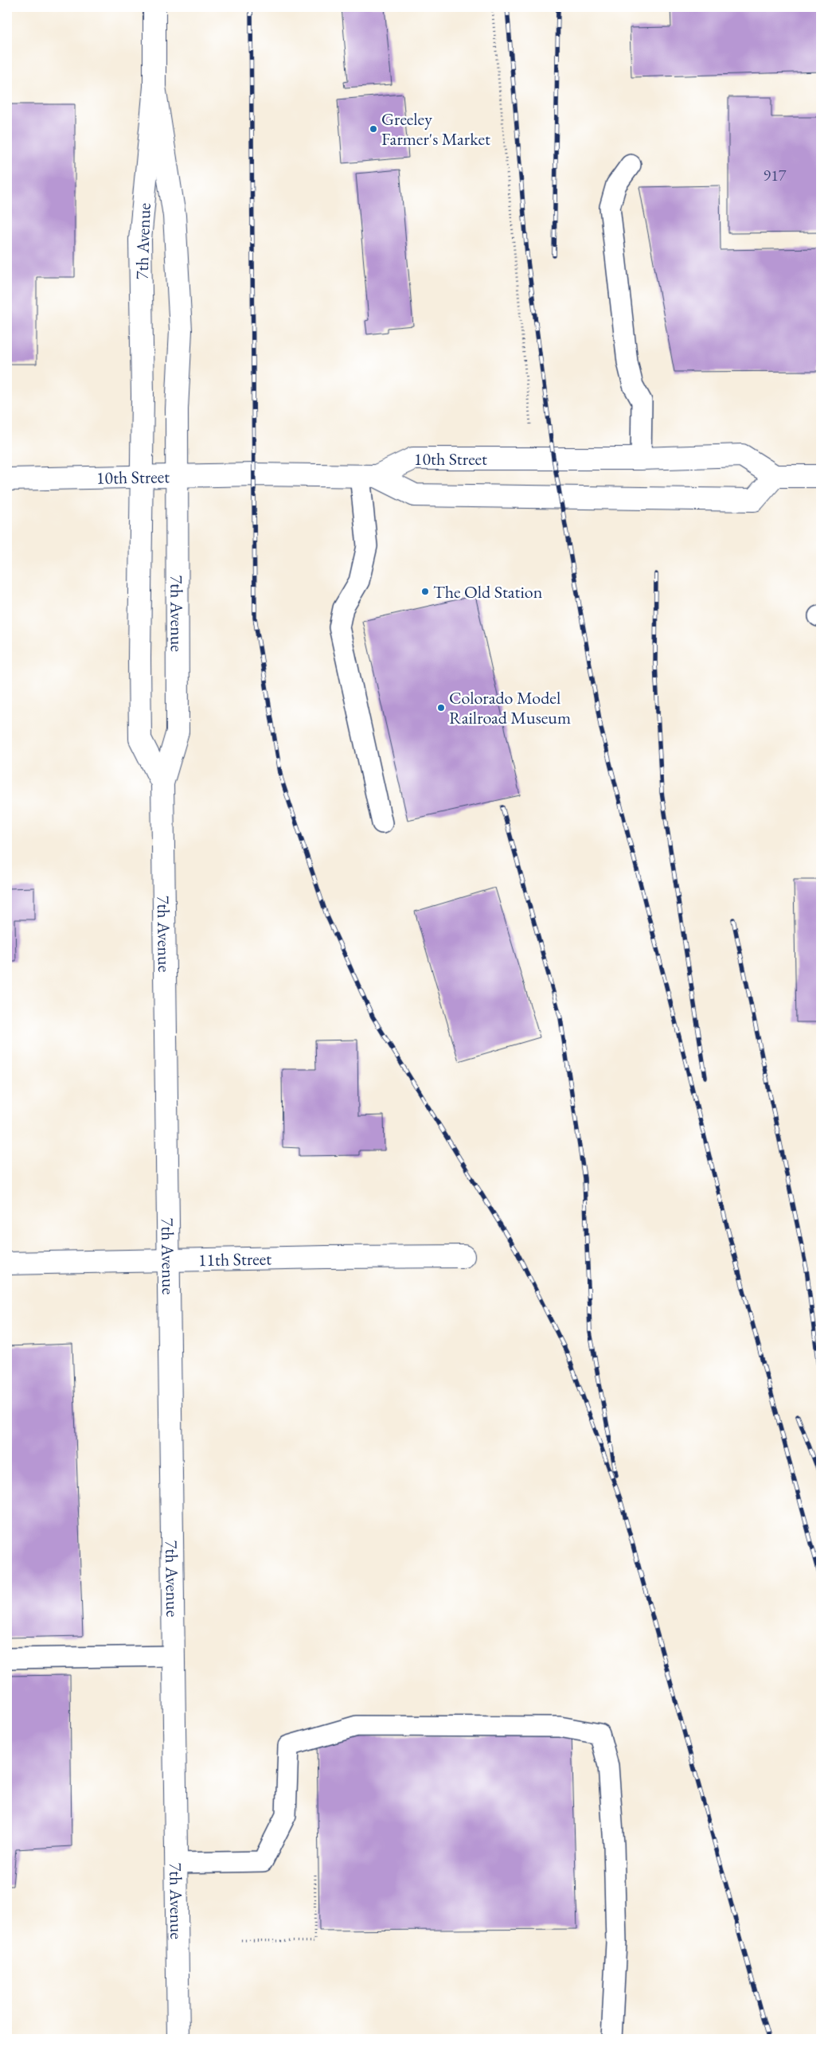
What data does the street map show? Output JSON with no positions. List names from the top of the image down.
{
  "streets": {
    "street": ["7th Avenue", "10th Street", "11th Street"]
  },
  "crossings": [
    ["7th Avenue", "10th Street"],
    ["7th Avenue", "11th Street"]
  ],
  "places": ["Greeley Farmer's Market", "The Old Station", "Colorado Model Railroad Museum"],
  "house_numbers": ["917"]
}
